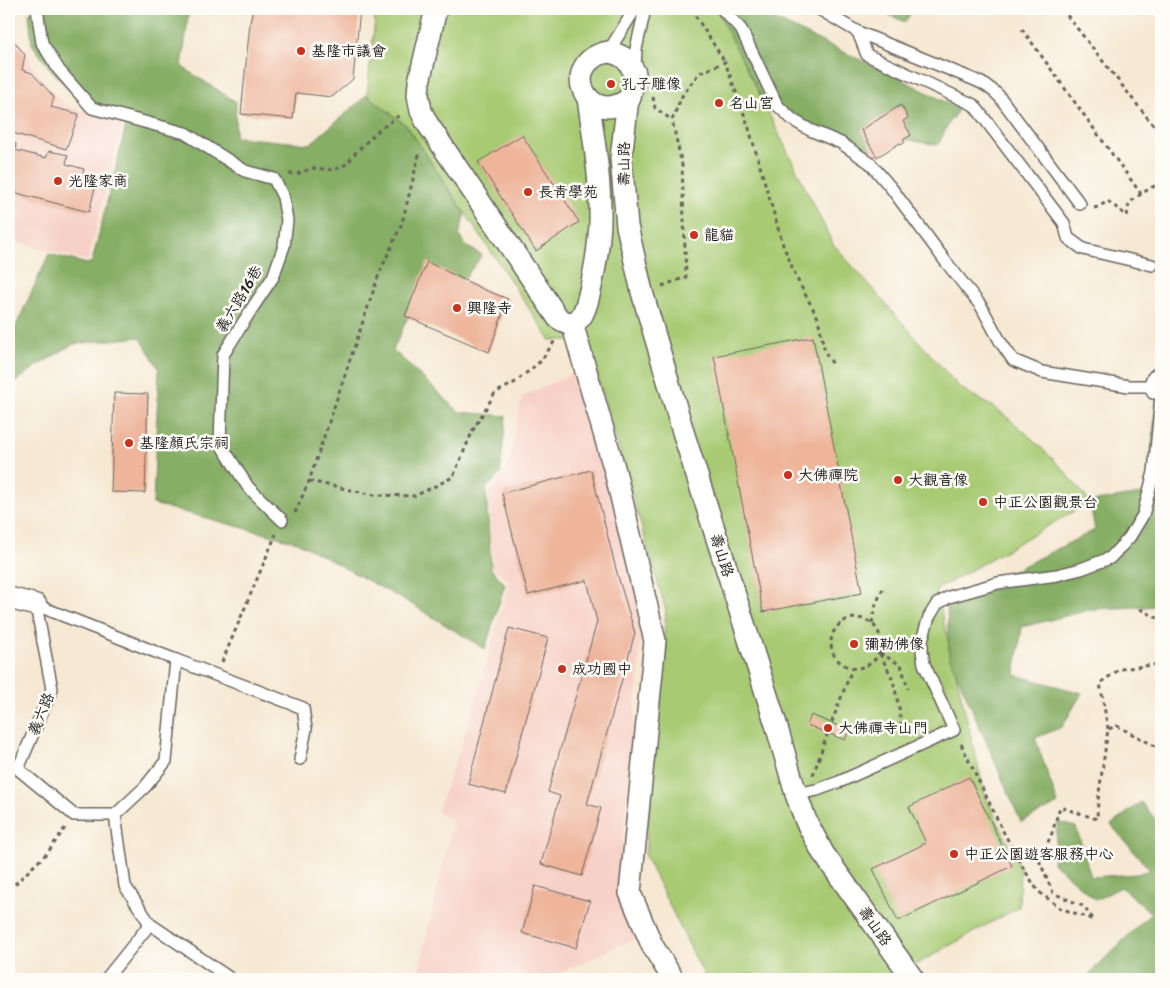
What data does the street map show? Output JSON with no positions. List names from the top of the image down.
{
  "streets": {
    "street": ["壽山路"],
    "lane": ["義六路16巷", "義六路"]
  },
  "places": [
    "基隆市議會",
    "孔子雕像",
    "名山宮",
    "光隆家商",
    "長青學苑",
    "龍貓",
    "興隆寺",
    "基隆顏氏宗祠",
    "大佛禪院",
    "大觀音像",
    "中正公園觀景台",
    "彌勒佛像",
    "成功國中",
    "大佛禪寺山門",
    "中正公園遊客服務中心"
  ]
}
